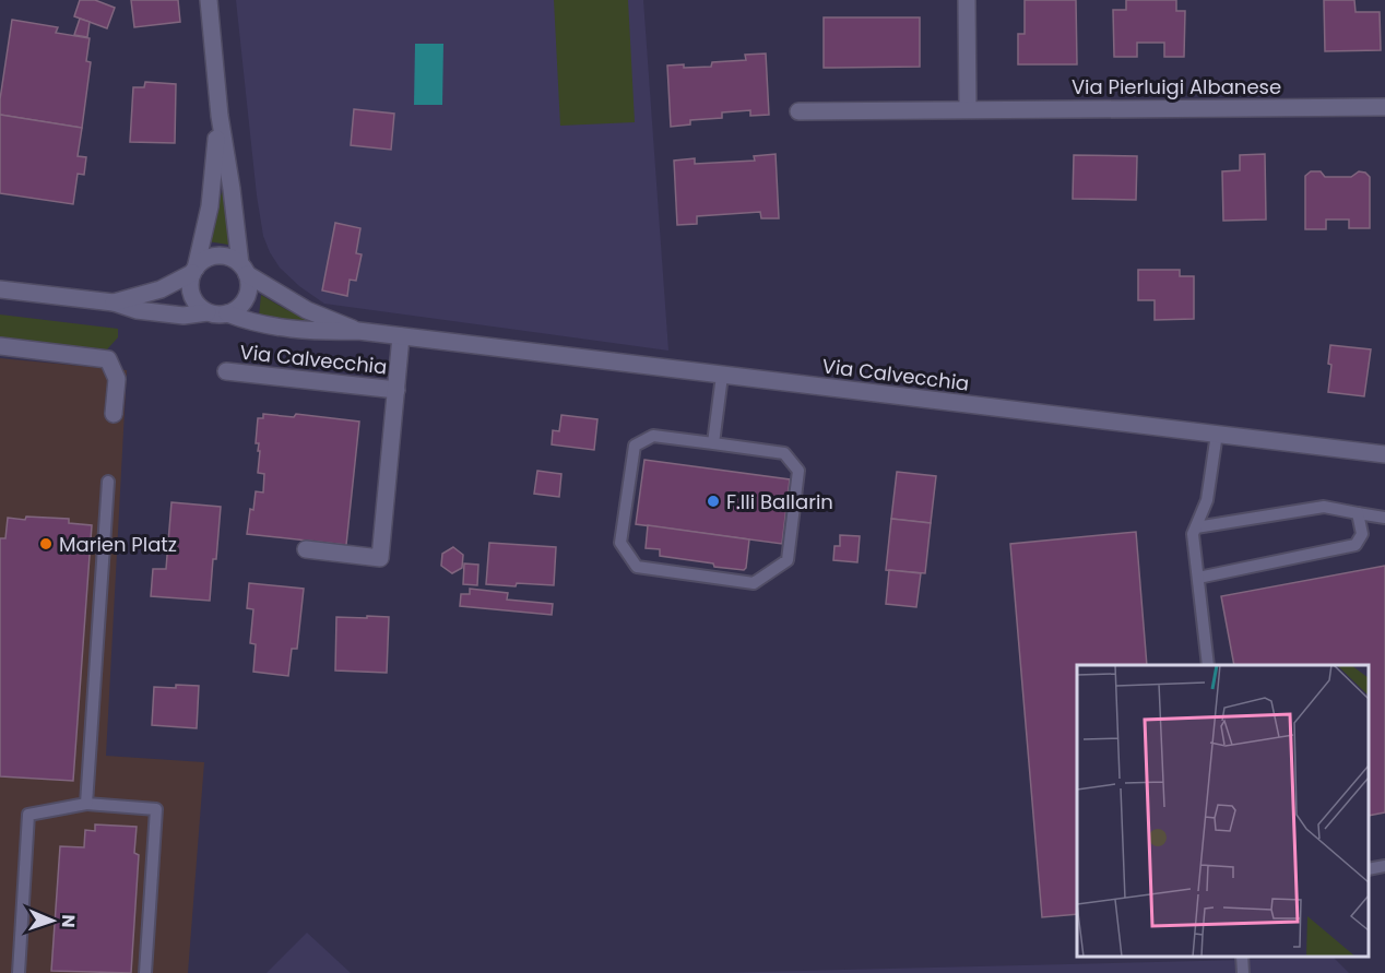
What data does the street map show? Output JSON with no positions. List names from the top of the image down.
{
  "streets": {
    "main road": ["Via Pierluigi Albanese", "Via Calvecchia"]
  },
  "places": ["F.lli Ballarin", "Marien Platz"],
  "north": "right"
}
